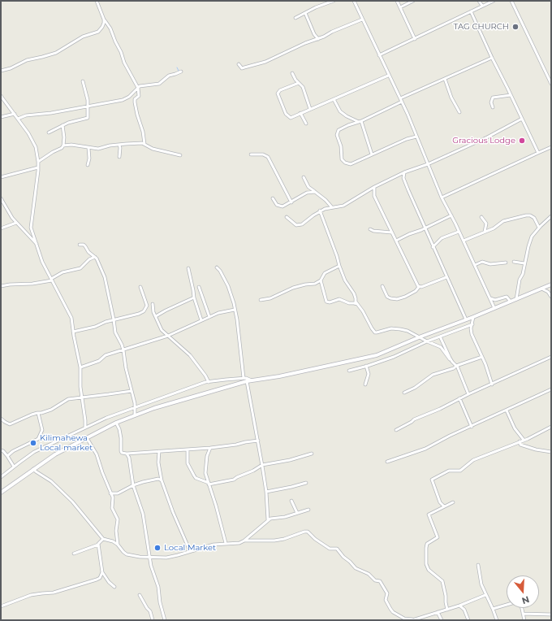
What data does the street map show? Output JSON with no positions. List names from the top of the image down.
{
  "places": [
    "TAG CHURCH",
    "Gracious Lodge",
    "Kilimahewa Local market",
    "Local Market"
  ],
  "north": "bottom"
}
